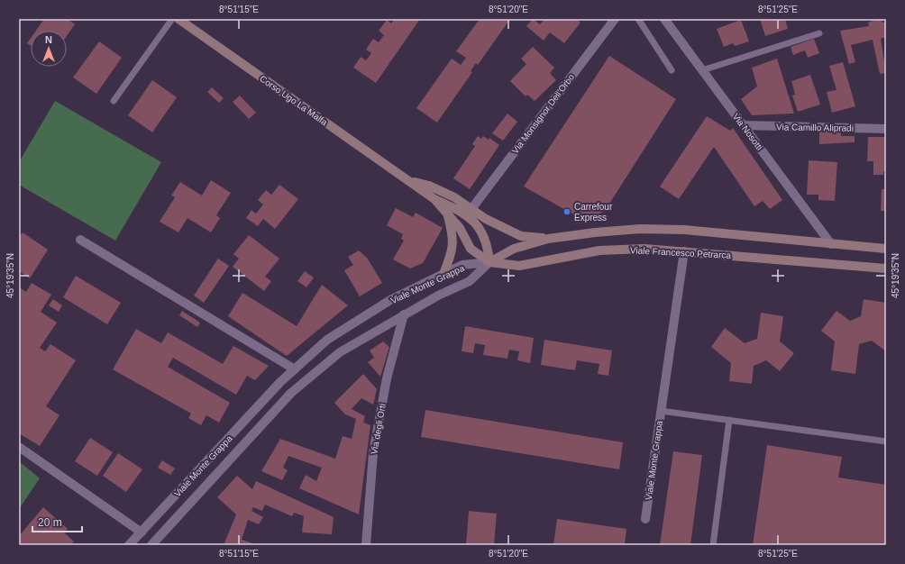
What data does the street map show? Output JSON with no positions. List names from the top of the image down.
{
  "streets": {
    "main road": ["Corso Ugo La Malfa", "Viale Francesco Petrarca"],
    "street": [
      "Via Monsignor Dell'Orbo",
      "Via Camillo Alipradi",
      "Via Nosotti",
      "Viale Monte Grappa",
      "Via degli Orti"
    ]
  },
  "crossings": [
    ["Corso Ugo La Malfa", "Via Monsignor Dell'Orbo"],
    ["Corso Ugo La Malfa", "Viale Francesco Petrarca"],
    ["Corso Ugo La Malfa", "Viale Monte Grappa"],
    ["Via Camillo Alipradi", "Via Nosotti"],
    ["Viale Francesco Petrarca", "Viale Monte Grappa"],
    ["Viale Monte Grappa", "Via degli Orti"]
  ],
  "places": ["Carrefour Express"],
  "scale_bar": "20 m",
  "north": "top",
  "coordinates": [
    "8°51'15\"E",
    "8°51'20\"E",
    "8°51'25\"E",
    "45°19'35\"N"
  ]
}
